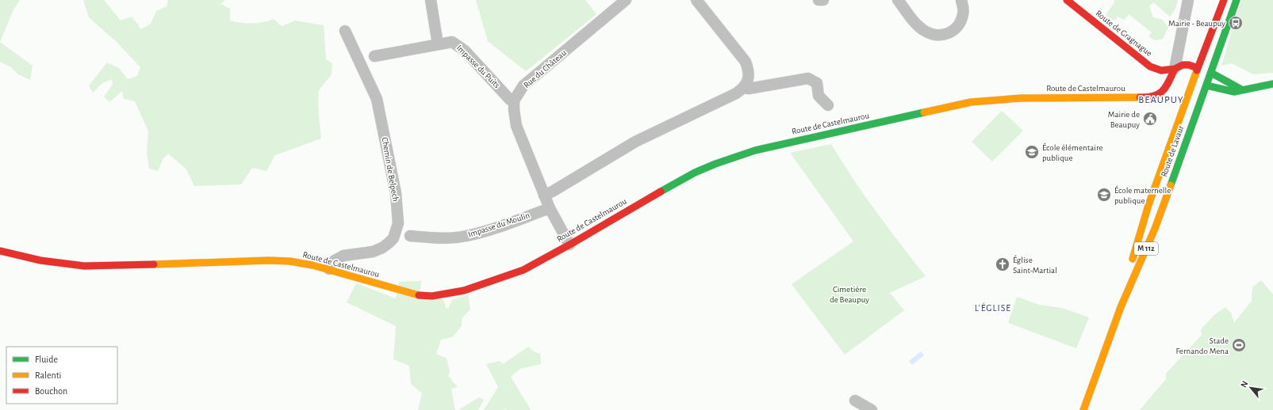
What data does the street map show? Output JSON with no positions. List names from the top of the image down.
{
  "streets": {
    "street": [
      "Route de Gragnague",
      "Impasse du Puits",
      "Rue du Château",
      "Route de Castelmaurou",
      "Route de Lavaur",
      "Chemin de Belpech",
      "Impasse du Moulin",
      "M 112"
    ]
  },
  "crossings": [
    ["Route de Gragnague", "Route de Castelmaurou"],
    ["Route de Gragnague", "Route de Lavaur"],
    ["Impasse du Puits", "Rue du Château"],
    ["Route de Castelmaurou", "Chemin de Belpech"]
  ],
  "districts": ["BEAUPUY", "L'ÉGLISE"],
  "parks": ["Cimetière de Beaupuy"],
  "places": {
    "bus stop": ["Mairie - Beaupuy"],
    "public building": ["Mairie de Beaupuy"],
    "school or university": ["École élémentaire publique", "École maternelle publique"],
    "church": ["Église Saint-Martial"],
    "sports": ["Stade Fernando Mena"]
  },
  "legend": ["Fluide", "Ralenti", "Bouchon"],
  "north": "top left"
}
